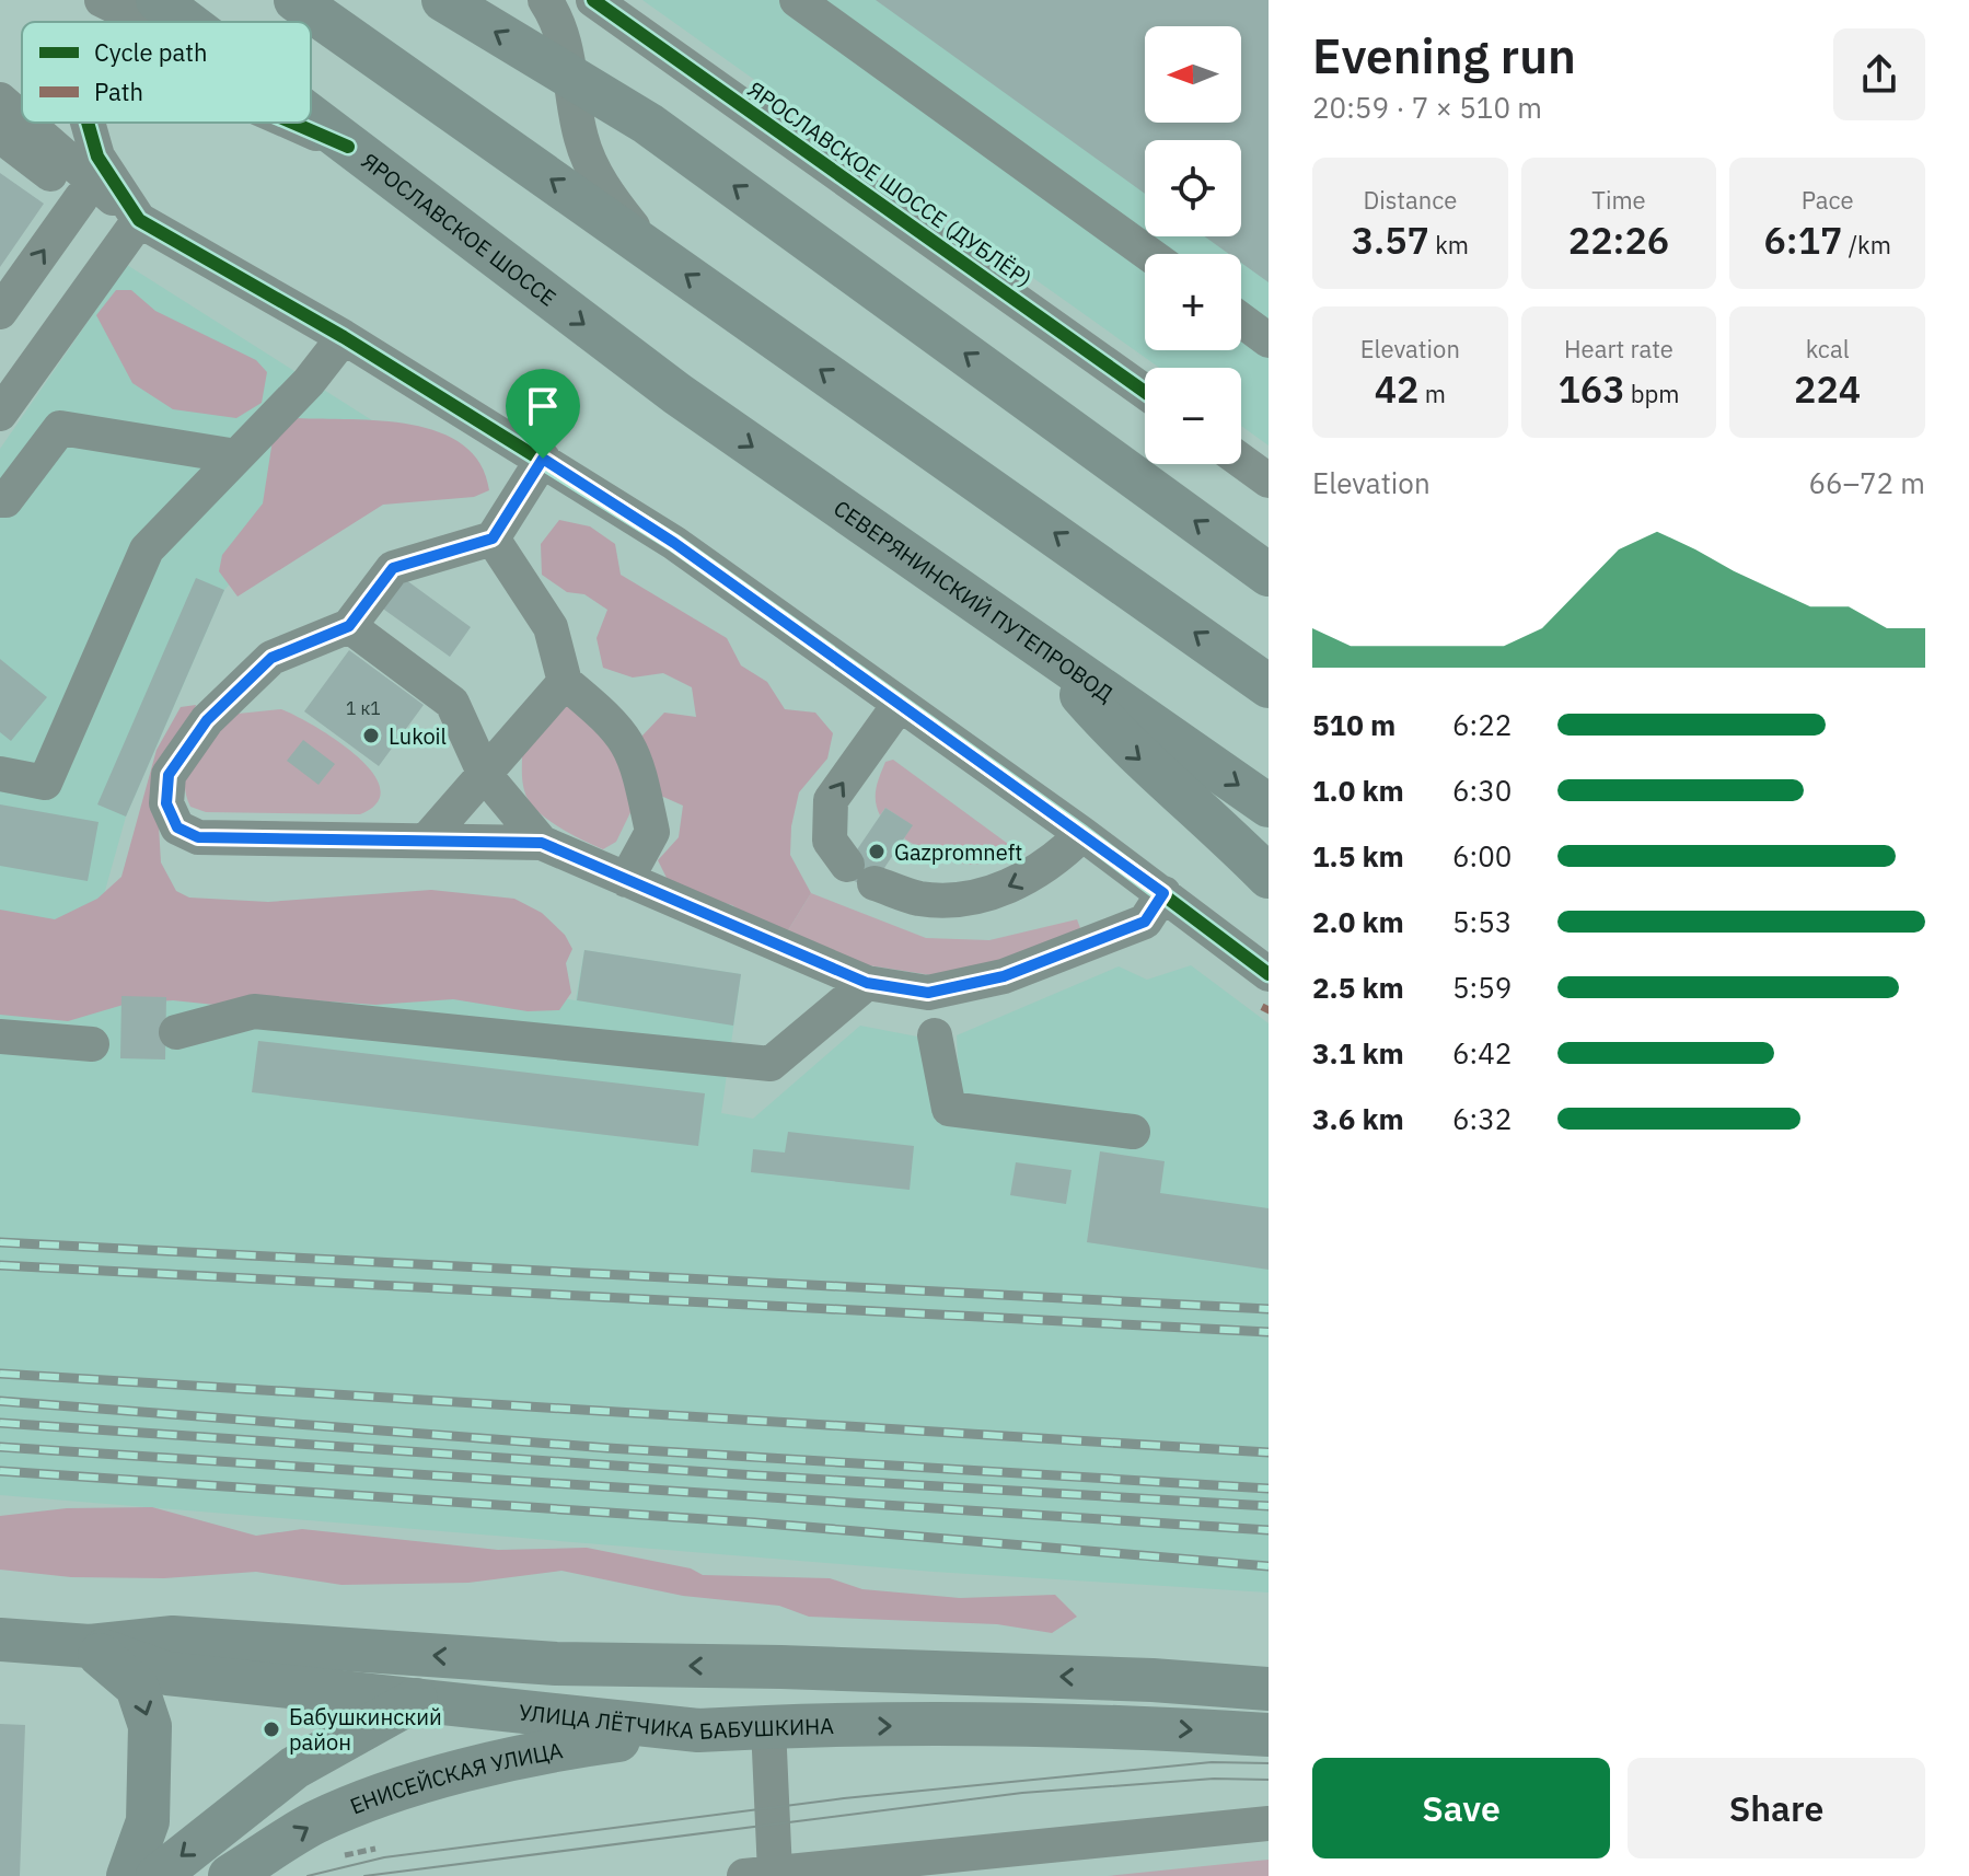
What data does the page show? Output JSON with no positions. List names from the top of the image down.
{
  "streets": {
    "main road": [
      "ЯРОСЛАВСКОЕ ШОССЕ",
      "СЕВЕРЯНИНСКИЙ ПУТЕПРОВОД",
      "УЛИЦА ЛЁТЧИКА БАБУШКИНА",
      "ЕНИСЕЙСКАЯ УЛИЦА"
    ],
    "street": ["ЯРОСЛАВСКОЕ ШОССЕ (ДУБЛЁР)"]
  },
  "crossings": [
    ["ЯРОСЛАВСКОЕ ШОССЕ", "СЕВЕРЯНИНСКИЙ ПУТЕПРОВОД"],
    ["УЛИЦА ЛЁТЧИКА БАБУШКИНА", "ЕНИСЕЙСКАЯ УЛИЦА"]
  ],
  "places": ["Lukoil", "Gazpromneft", "Бабушкинский район"],
  "house_numbers": ["1 к1"],
  "legend": ["Cycle path", "Path"],
  "north": "left",
  "page": {
    "heading": ["Evening run", "20:59 · 7 × 510 m"],
    "map_buttons": ["+", "−"],
    "stats": [
      ["Distance", "3.57 km"],
      ["Time", "22:26"],
      ["Pace", "6:17 /km"],
      ["Elevation", "42 m"],
      ["Heart rate", "163 bpm"],
      ["kcal", "224"]
    ],
    "chart": ["Elevation", "66–72 m"],
    "list": [
      {
        "name": "510 m",
        "note": "6:22"
      },
      {
        "name": "1.0 km",
        "note": "6:30"
      },
      {
        "name": "1.5 km",
        "note": "6:00"
      },
      {
        "name": "2.0 km",
        "note": "5:53"
      },
      {
        "name": "2.5 km",
        "note": "5:59"
      },
      {
        "name": "3.1 km",
        "note": "6:42"
      },
      {
        "name": "3.6 km",
        "note": "6:32"
      }
    ],
    "buttons": ["Save", "Share"]
  }
}
